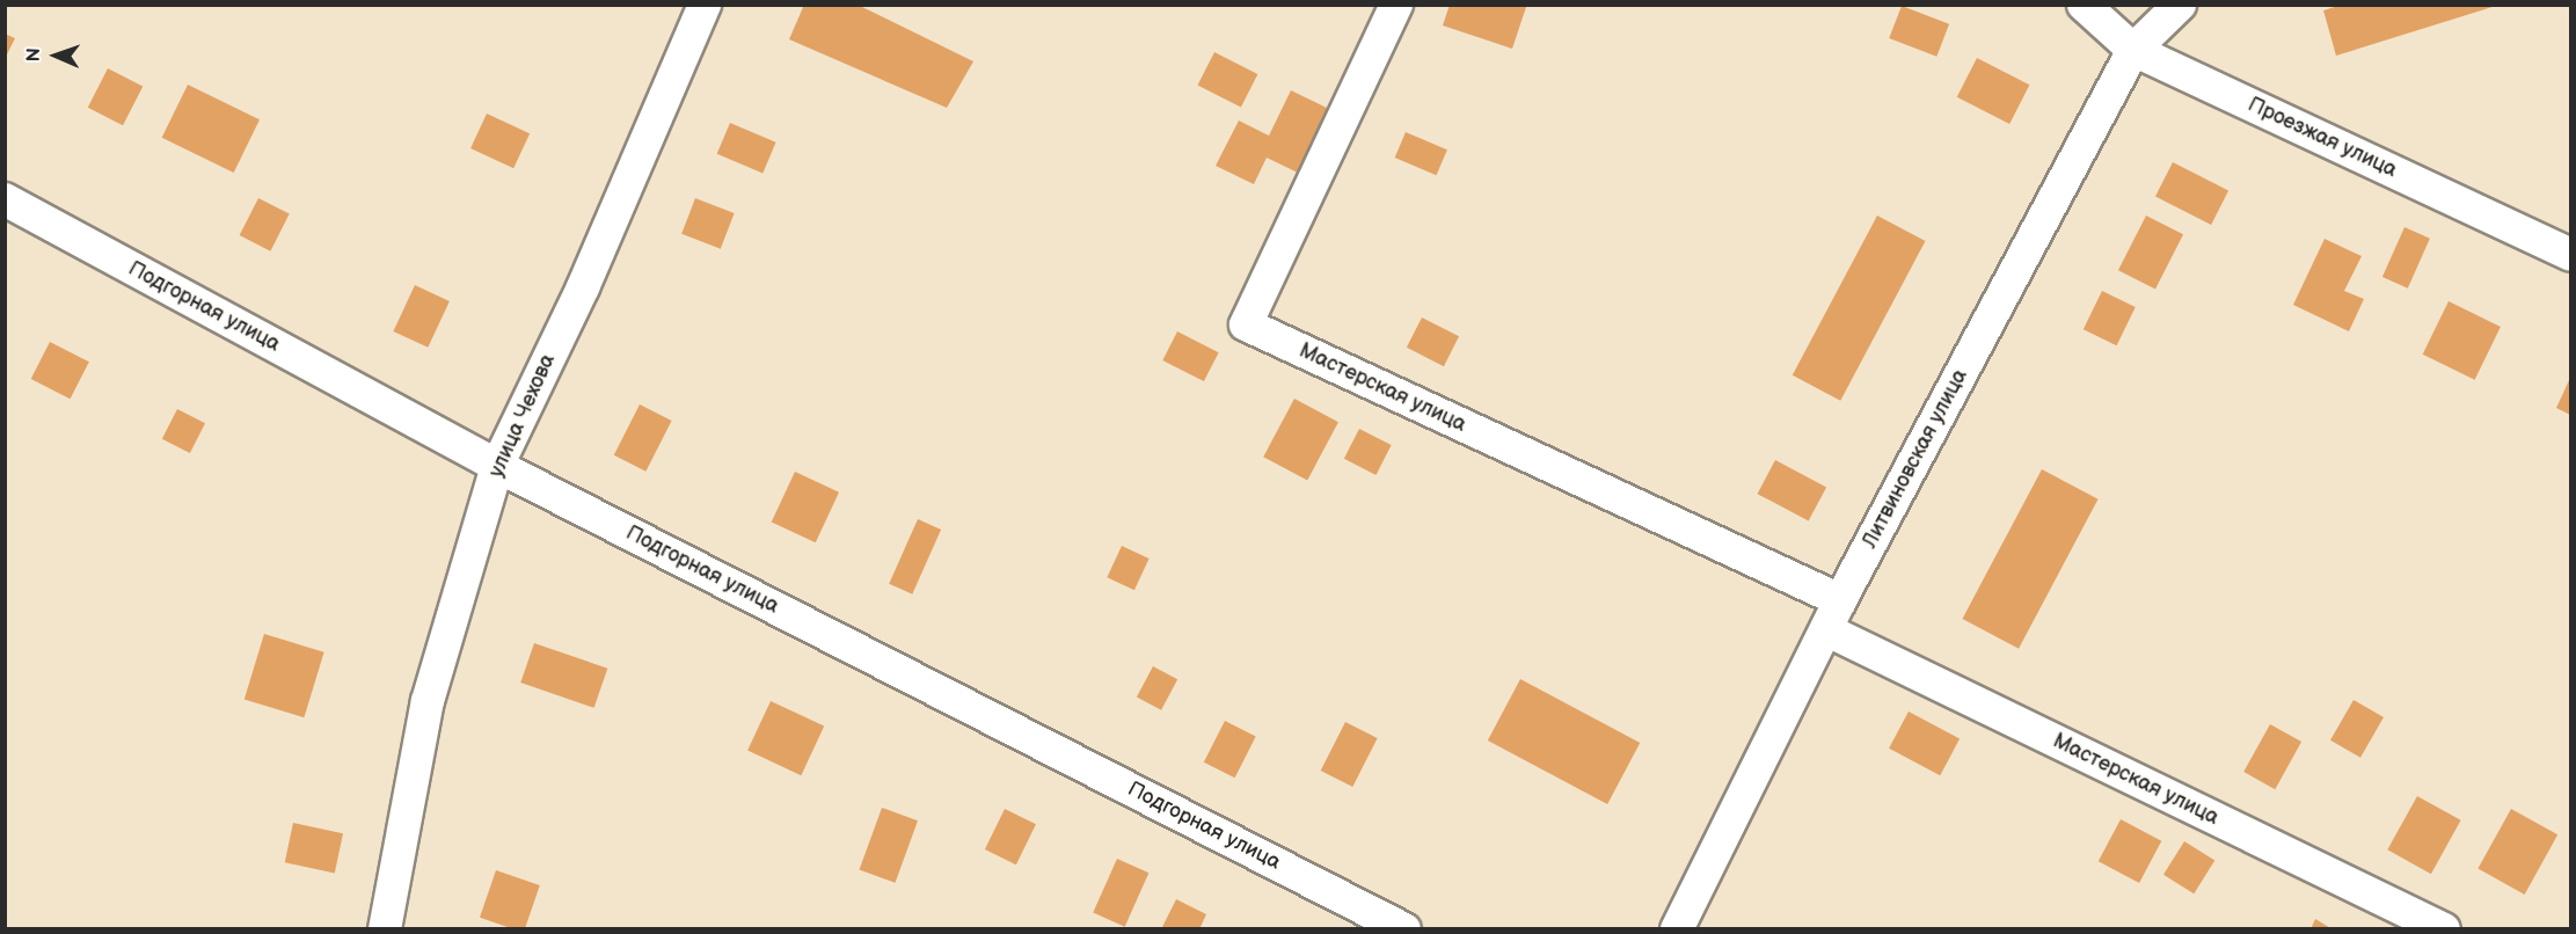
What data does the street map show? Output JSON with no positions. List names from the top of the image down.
{
  "streets": {
    "street": [
      "Проезжая улица",
      "Подгорная улица",
      "Мастерская улица",
      "улица Чехова",
      "Литвиновская улица"
    ]
  },
  "crossings": [
    ["Проезжая улица", "Литвиновская улица"],
    ["Подгорная улица", "улица Чехова"],
    ["Мастерская улица", "Литвиновская улица"]
  ],
  "north": "left"
}
